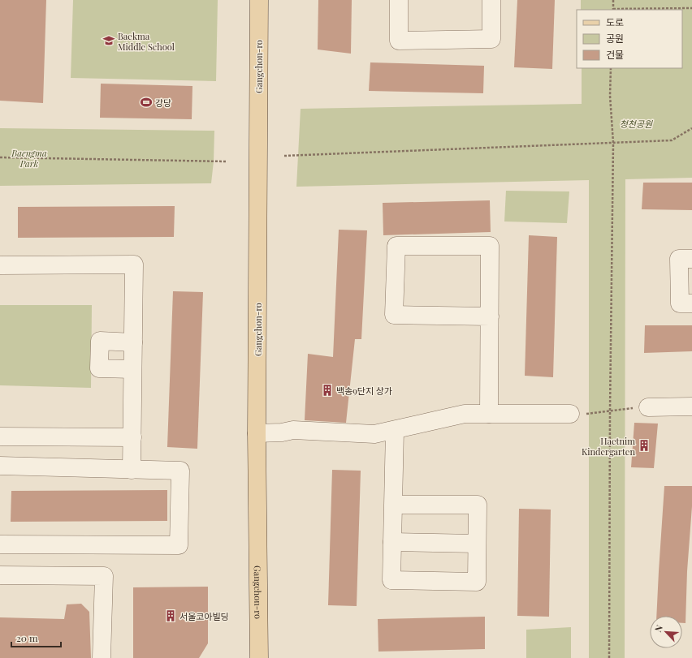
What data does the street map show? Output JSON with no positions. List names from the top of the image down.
{
  "streets": {
    "main road": ["Gangchon-ro"]
  },
  "parks": ["청천공원", "Baengma Park"],
  "places": {
    "school or university": ["Baekma Middle School"],
    "sports": ["강당"],
    "building": ["백송9단지 상가", "Haetnim Kindergarten", "서울코아빌딩"]
  },
  "legend": ["도로", "공원", "건물"],
  "scale_bar": "20 m",
  "north": "top left"
}
